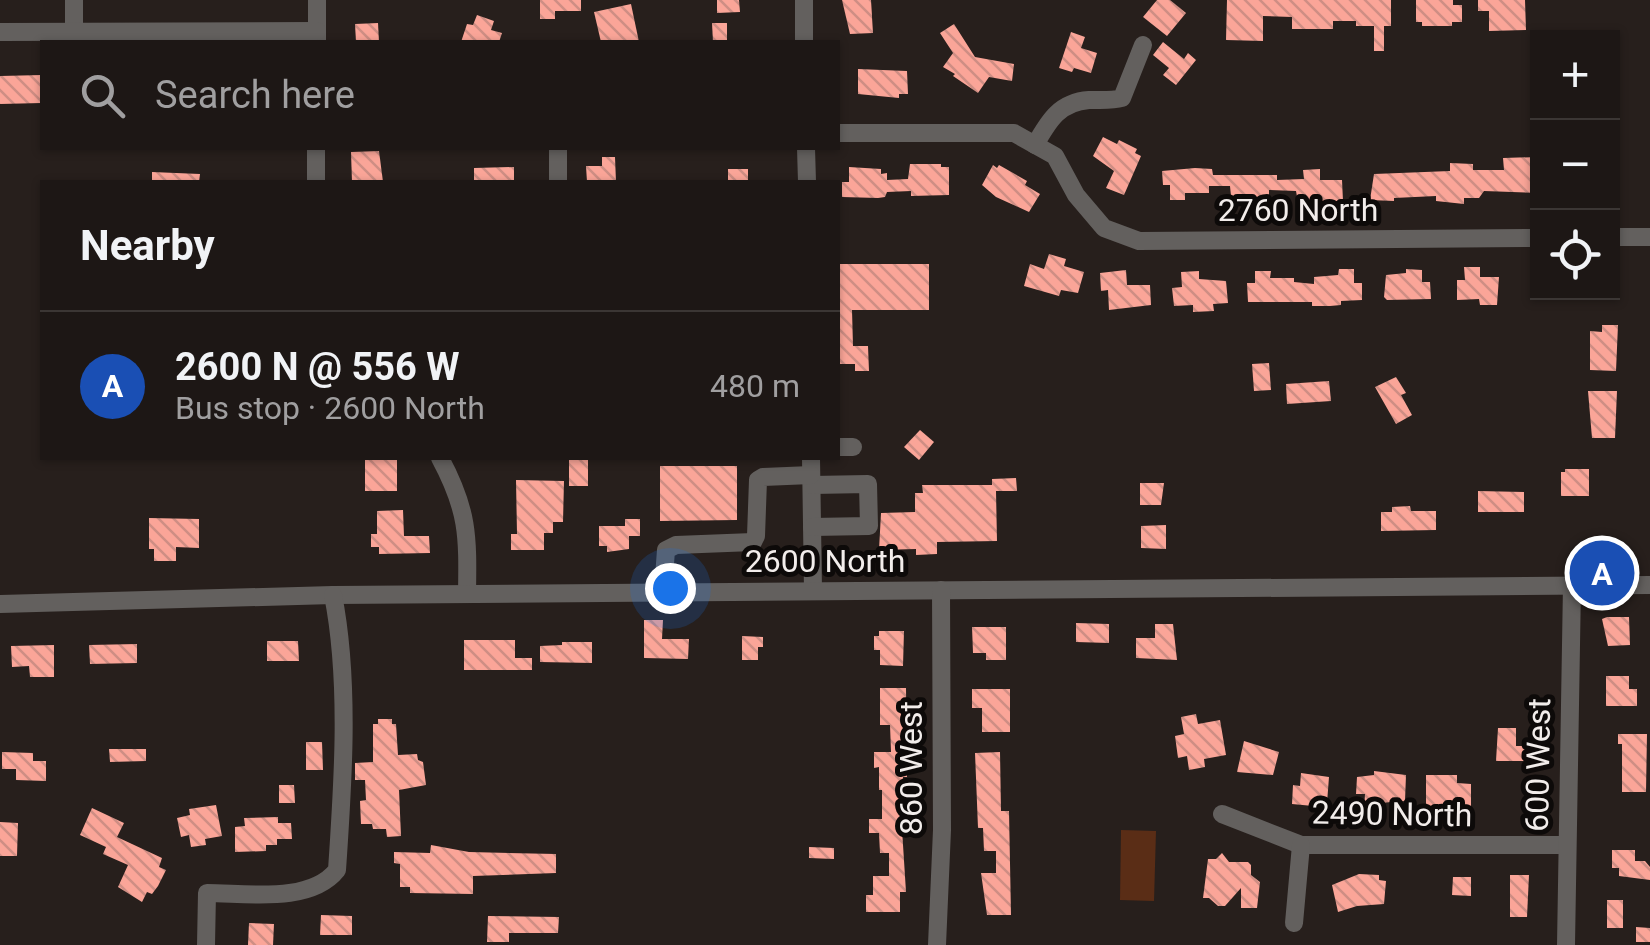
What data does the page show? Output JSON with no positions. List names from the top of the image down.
{
  "streets": {
    "street": [
      "2760 North",
      "2600 North",
      "600 West",
      "860 West",
      "2490 North"
    ]
  },
  "crossings": [
    ["2600 North", "600 West"],
    ["2600 North", "860 West"],
    ["600 West", "2490 North"]
  ],
  "page": {
    "map_buttons": ["+", "−"],
    "search": "Search here",
    "heading": "Nearby",
    "list": [
      {
        "mark": "A",
        "name": "2600 N @ 556 W",
        "note": "Bus stop · 2600 North",
        "value": "480 m"
      }
    ],
    "pins": "A"
  }
}
